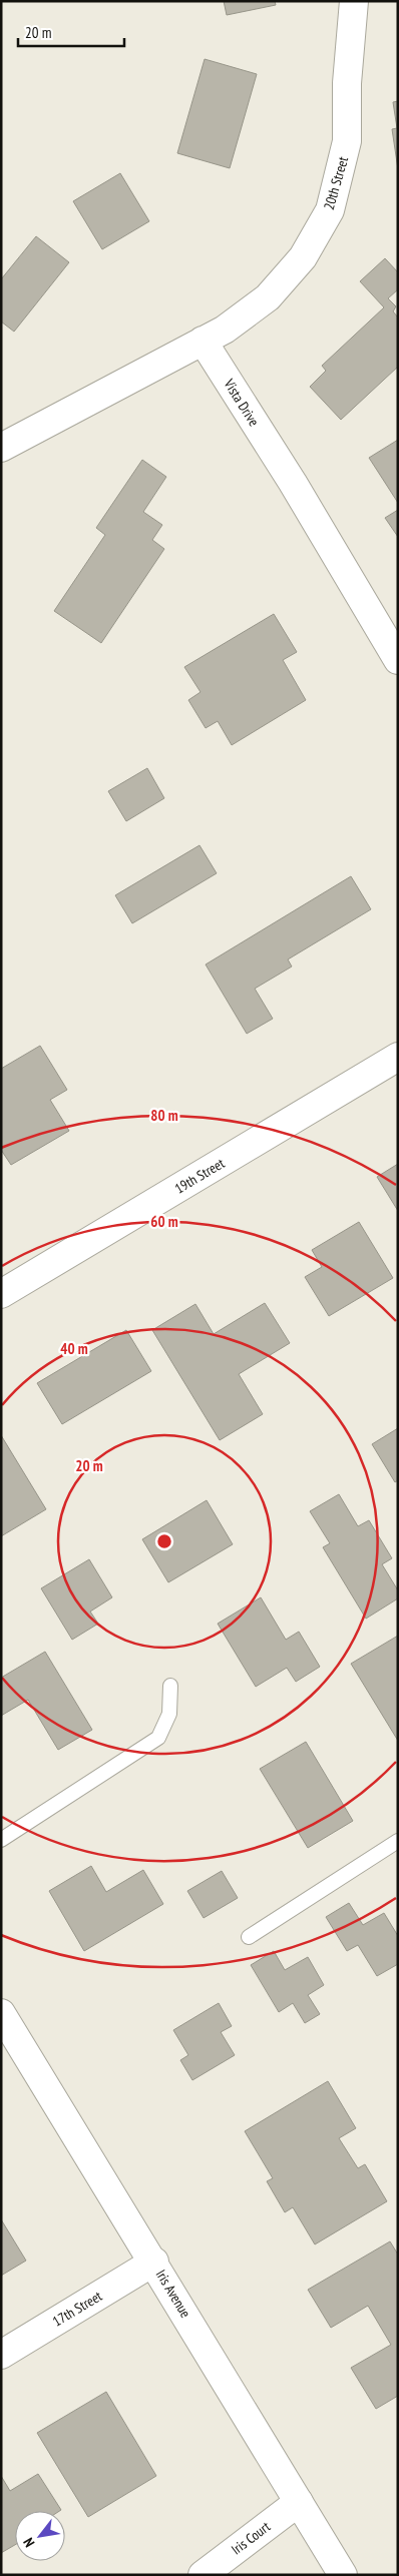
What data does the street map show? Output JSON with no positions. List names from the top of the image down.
{
  "streets": {
    "street": [
      "20th Street",
      "Vista Drive",
      "19th Street",
      "Iris Avenue",
      "17th Street",
      "Iris Court"
    ]
  },
  "crossings": [
    ["20th Street", "Vista Drive"],
    ["Iris Avenue", "17th Street"],
    ["Iris Avenue", "Iris Court"]
  ],
  "scale_bar": "20 m",
  "north": "bottom left",
  "rings": [
    "80 m",
    "60 m",
    "40 m",
    "20 m"
  ]
}
